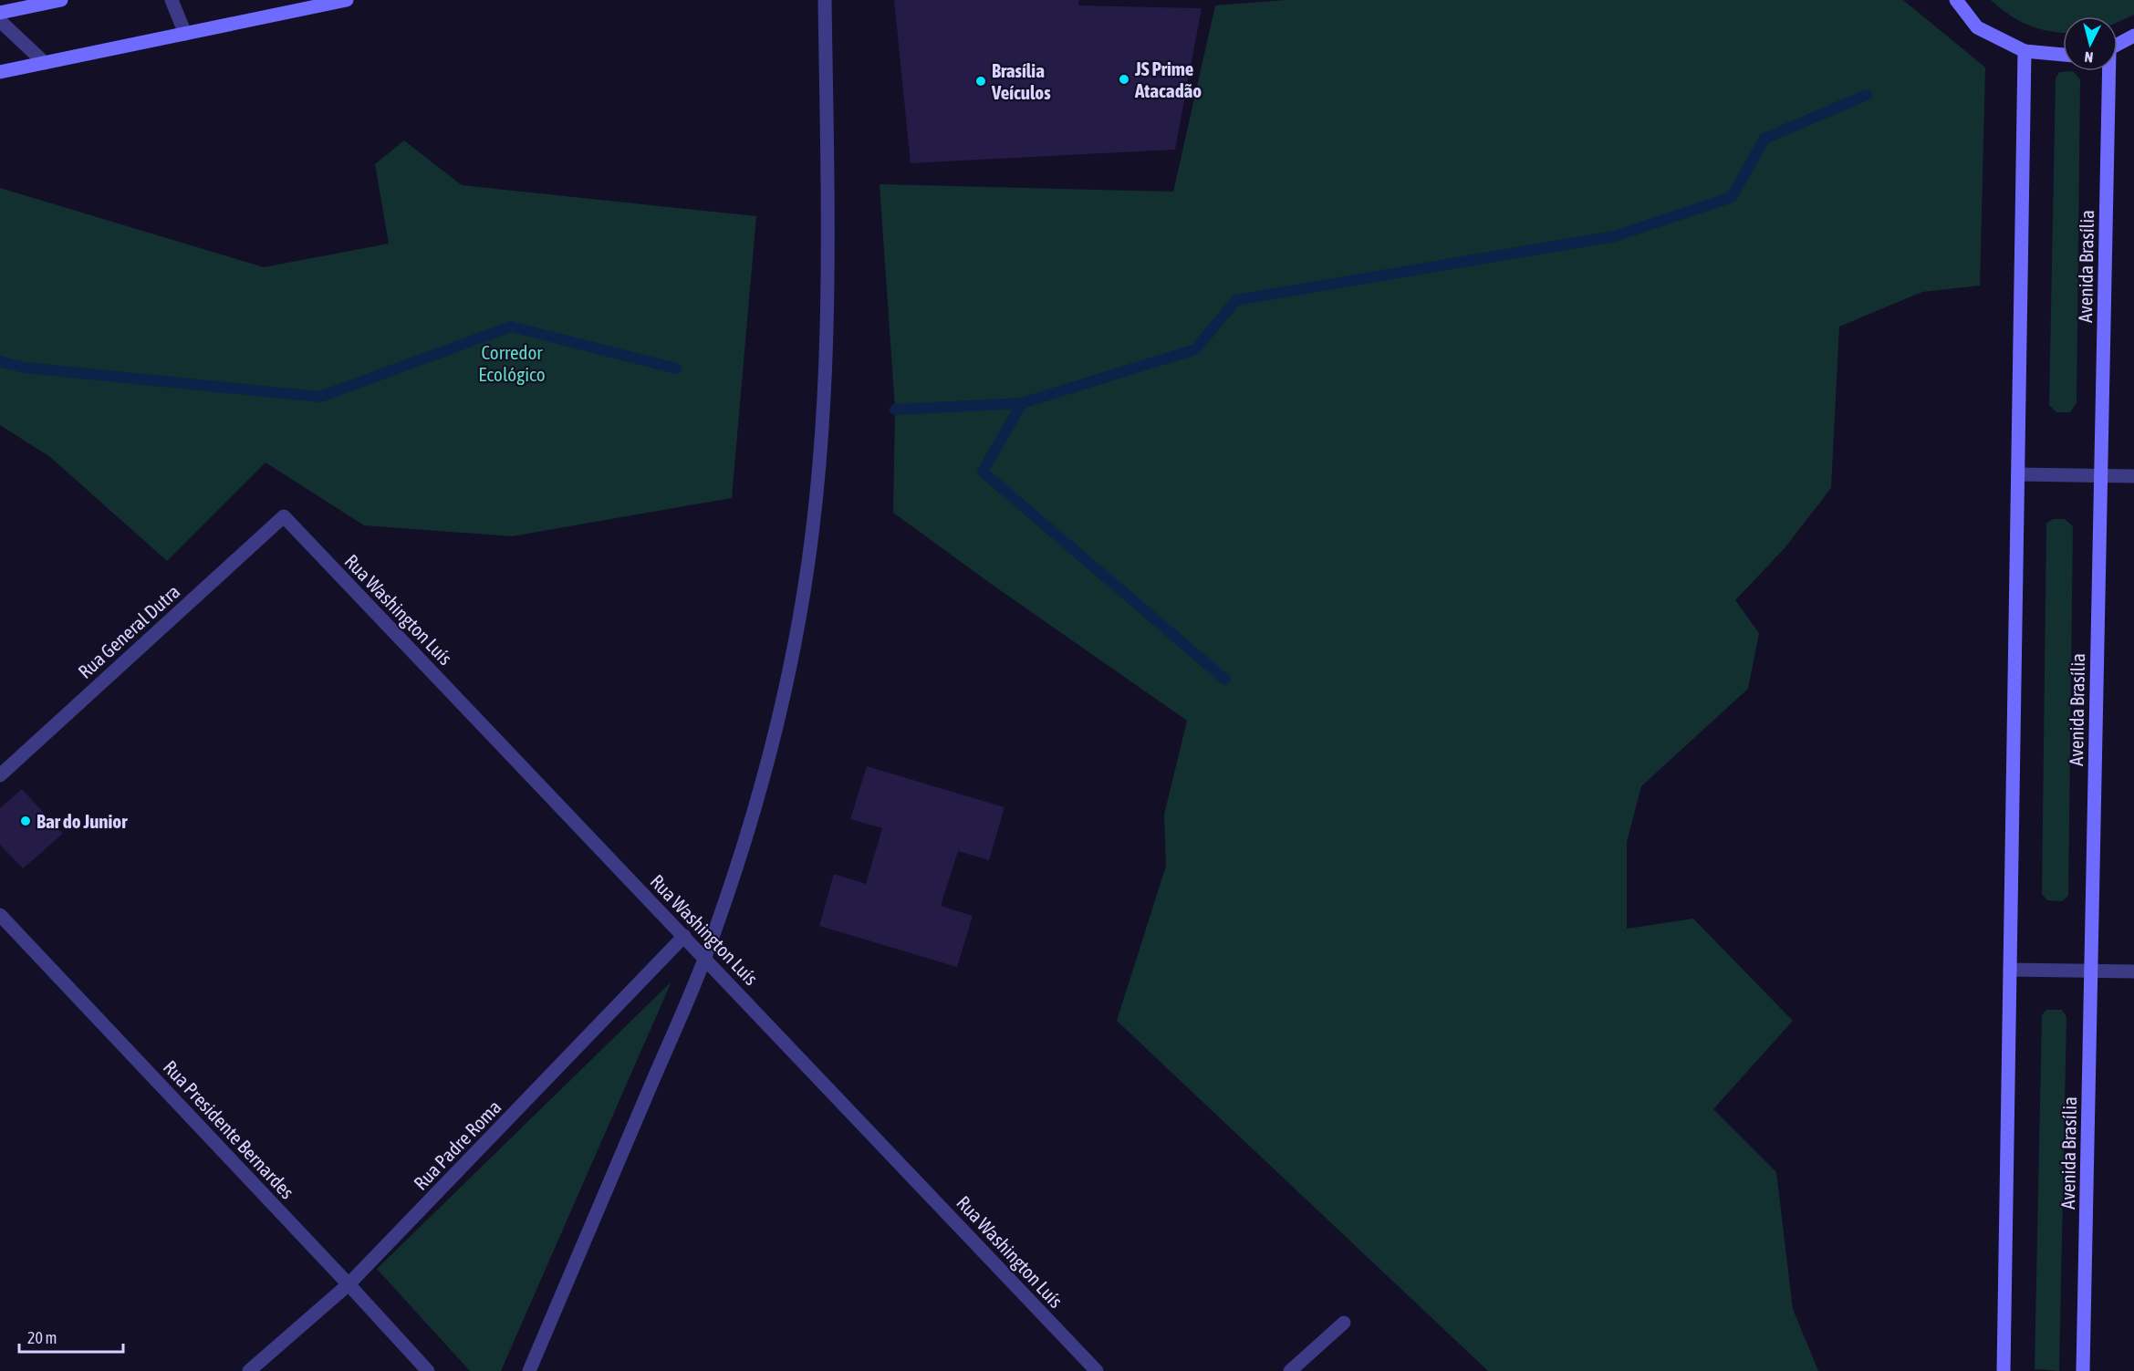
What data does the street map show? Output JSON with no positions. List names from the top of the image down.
{
  "streets": {
    "street": [
      "Avenida Brasília",
      "Rua Washington Luís",
      "Rua General Dutra",
      "Rua Presidente Bernardes",
      "Rua Padre Roma"
    ]
  },
  "crossings": [
    ["Rua Washington Luís", "Rua General Dutra"],
    ["Rua Washington Luís", "Rua Padre Roma"],
    ["Rua Presidente Bernardes", "Rua Padre Roma"]
  ],
  "parks": ["Corredor Ecológico"],
  "places": ["JS Prime Atacadão", "Brasília Veículos", "Bar do Junior"],
  "scale_bar": "20 m",
  "north": "bottom"
}
